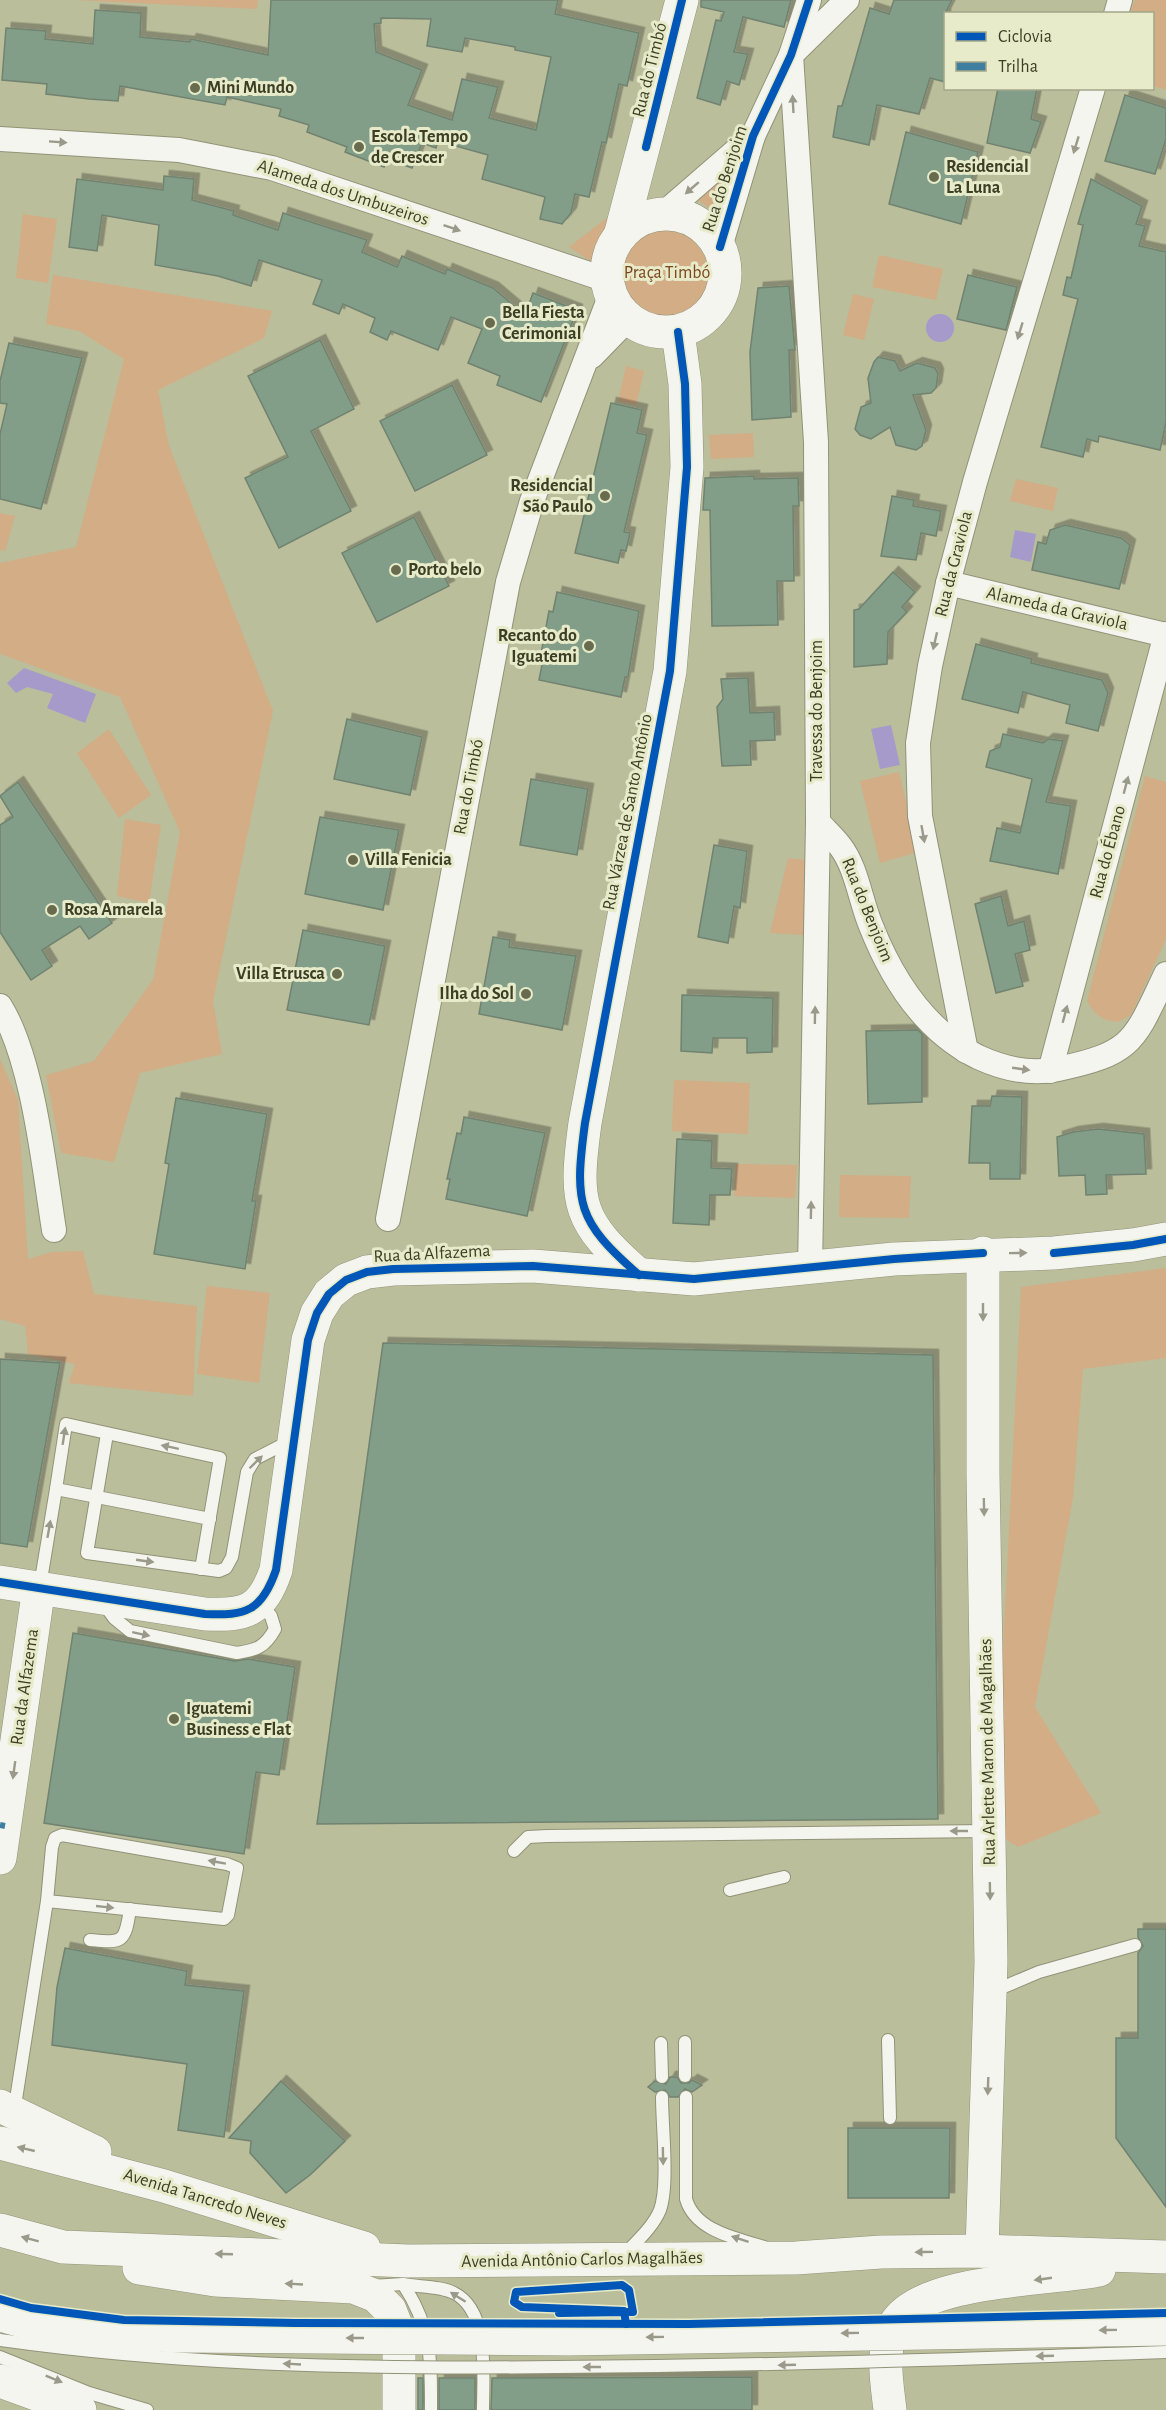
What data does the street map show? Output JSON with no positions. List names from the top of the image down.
{
  "streets": {
    "street": [
      "Rua do Timbó",
      "Rua do Benjoim",
      "Alameda dos Umbuzeiros",
      "Rua da Graviola",
      "Alameda da Graviola",
      "Travessa do Benjoim",
      "Rua Várzea de Santo Antônio",
      "Rua do Ébano",
      "Rua da Alfazema",
      "Rua Arlette Maron de Magalhães",
      "Avenida Tancredo Neves",
      "Avenida Antônio Carlos Magalhães"
    ]
  },
  "crossings": [
    ["Rua do Timbó", "Rua do Benjoim"],
    ["Rua do Timbó", "Alameda dos Umbuzeiros"],
    ["Rua do Timbó", "Rua Várzea de Santo Antônio"],
    ["Rua do Benjoim", "Alameda dos Umbuzeiros"],
    ["Rua do Benjoim", "Rua da Graviola"],
    ["Rua do Benjoim", "Travessa do Benjoim"],
    ["Rua do Benjoim", "Rua Várzea de Santo Antônio"],
    ["Rua do Benjoim", "Rua do Ébano"],
    ["Alameda dos Umbuzeiros", "Rua Várzea de Santo Antônio"],
    ["Rua da Graviola", "Alameda da Graviola"],
    ["Alameda da Graviola", "Rua do Ébano"],
    ["Travessa do Benjoim", "Rua da Alfazema"],
    ["Rua Várzea de Santo Antônio", "Rua da Alfazema"],
    ["Rua da Alfazema", "Rua Arlette Maron de Magalhães"],
    ["Rua Arlette Maron de Magalhães", "Avenida Antônio Carlos Magalhães"],
    ["Avenida Tancredo Neves", "Avenida Antônio Carlos Magalhães"]
  ],
  "one_way": [
    "Alameda dos Umbuzeiros",
    "Rua da Graviola",
    "Travessa do Benjoim",
    "Rua do Ébano",
    "Rua Arlette Maron de Magalhães"
  ],
  "parks": ["Praça Timbó"],
  "places": [
    "Mini Mundo",
    "Escola Tempo de Crescer",
    "Residencial La Luna",
    "Bella Fiesta Cerimonial",
    "Residencial São Paulo",
    "Porto belo",
    "Recanto do Iguatemi",
    "Villa Fenicia",
    "Rosa Amarela",
    "Villa Etrusca",
    "Ilha do Sol",
    "Iguatemi Business e Flat"
  ],
  "legend": ["Ciclovia", "Trilha"]
}
